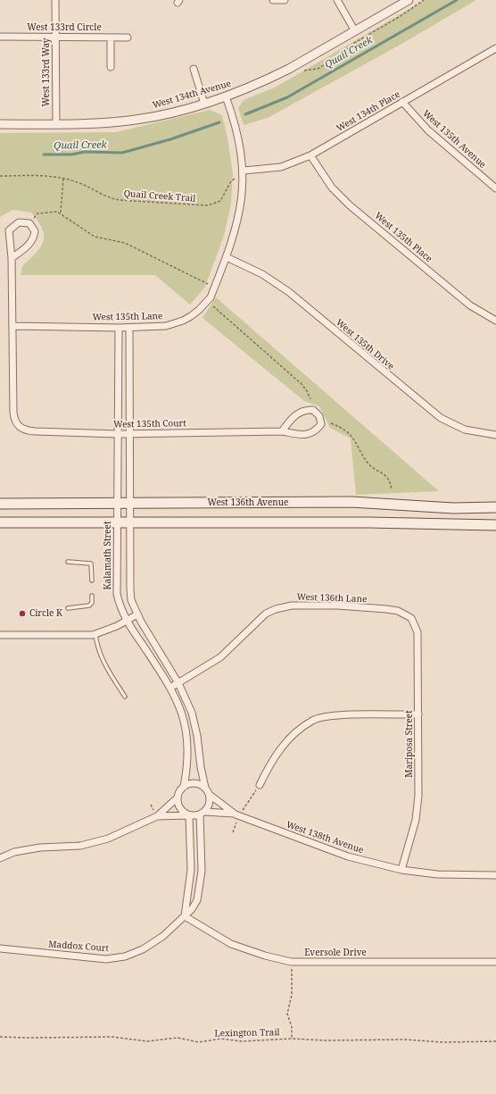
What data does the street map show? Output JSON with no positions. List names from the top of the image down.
{
  "streets": {
    "main road": ["West 136th Avenue"],
    "street": [
      "West 133rd Circle",
      "West 133rd Way",
      "West 134th Avenue",
      "West 134th Place",
      "West 135th Avenue",
      "West 135th Place",
      "West 135th Lane",
      "West 135th Drive",
      "West 135th Court",
      "Kalamath Street",
      "West 136th Lane",
      "Mariposa Street",
      "West 138th Avenue",
      "Maddox Court",
      "Eversole Drive"
    ],
    "path": ["Quail Creek Trail", "Lexington Trail"]
  },
  "crossings": [
    ["West 133rd Circle", "West 133rd Way"],
    ["West 133rd Way", "West 134th Avenue"],
    ["West 134th Place", "West 135th Avenue"],
    ["West 134th Place", "West 135th Place"],
    ["West 135th Lane", "West 135th Drive"],
    ["West 135th Lane", "West 135th Court"],
    ["West 135th Lane", "Kalamath Street"],
    ["West 135th Court", "Kalamath Street"],
    ["West 136th Avenue", "Kalamath Street"],
    ["Kalamath Street", "West 136th Lane"],
    ["Kalamath Street", "West 138th Avenue"],
    ["Kalamath Street", "Maddox Court"],
    ["West 136th Lane", "Mariposa Street"],
    ["Mariposa Street", "West 138th Avenue"],
    ["West 138th Avenue", "Maddox Court"],
    ["Maddox Court", "Eversole Drive"]
  ],
  "water": ["Quail Creek"],
  "places": ["Circle K"]
}
